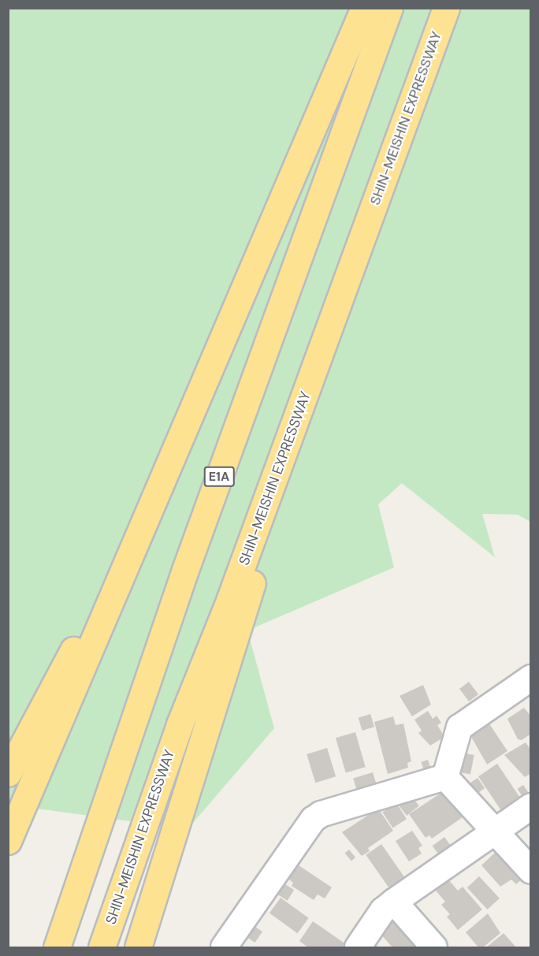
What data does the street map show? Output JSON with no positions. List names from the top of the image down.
{
  "streets": {
    "highway": ["SHIN-MEISHIN EXPRESSWAY", "E1A"]
  }
}
